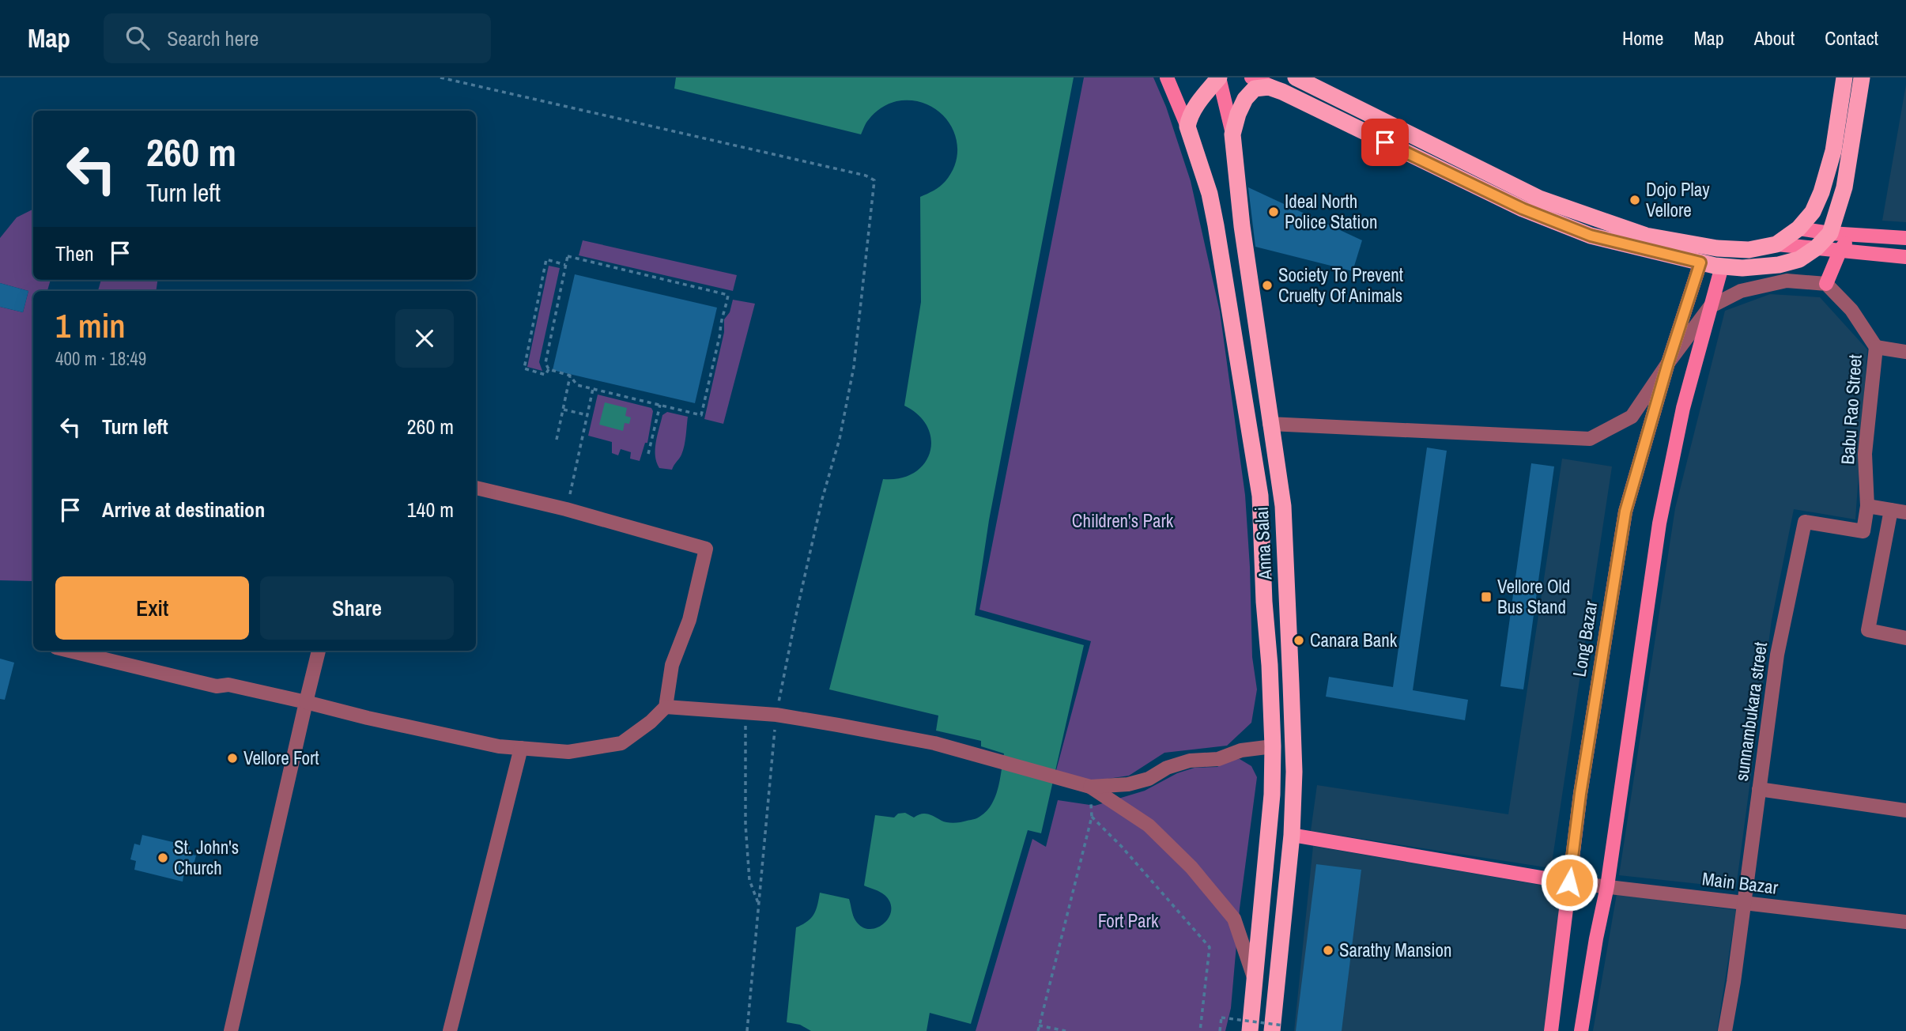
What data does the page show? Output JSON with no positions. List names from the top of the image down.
{
  "streets": {
    "highway": ["Anna Salai"],
    "main road": ["Long Bazar"],
    "street": ["Babu Rao Street", "sunnambukara street", "Main Bazar"]
  },
  "crossings": [
    ["Babu Rao Street", "sunnambukara street"],
    ["Long Bazar", "Main Bazar"],
    ["sunnambukara street", "Main Bazar"]
  ],
  "parks": ["Children's Park", "Fort Park"],
  "places": {
    "other": [
      "Dojo Play Vellore",
      "Ideal North Police Station",
      "Society To Prevent Cruelty Of Animals",
      "Canara Bank",
      "Vellore Fort",
      "St. John's Church",
      "Sarathy Mansion"
    ],
    "transit": ["Vellore Old Bus Stand"]
  },
  "page": {
    "header": "Map",
    "search": "Search here",
    "nav": [
      "Home",
      "Map",
      "About",
      "Contact"
    ],
    "turn": ["260 m", "Turn left"],
    "then": "Then",
    "heading": ["1 min", "400 m · 18:49"],
    "list": [
      {
        "name": "Turn left",
        "value": "260 m"
      },
      {
        "name": "Arrive at destination",
        "value": "140 m"
      }
    ],
    "buttons": ["Exit", "Share"]
  }
}
